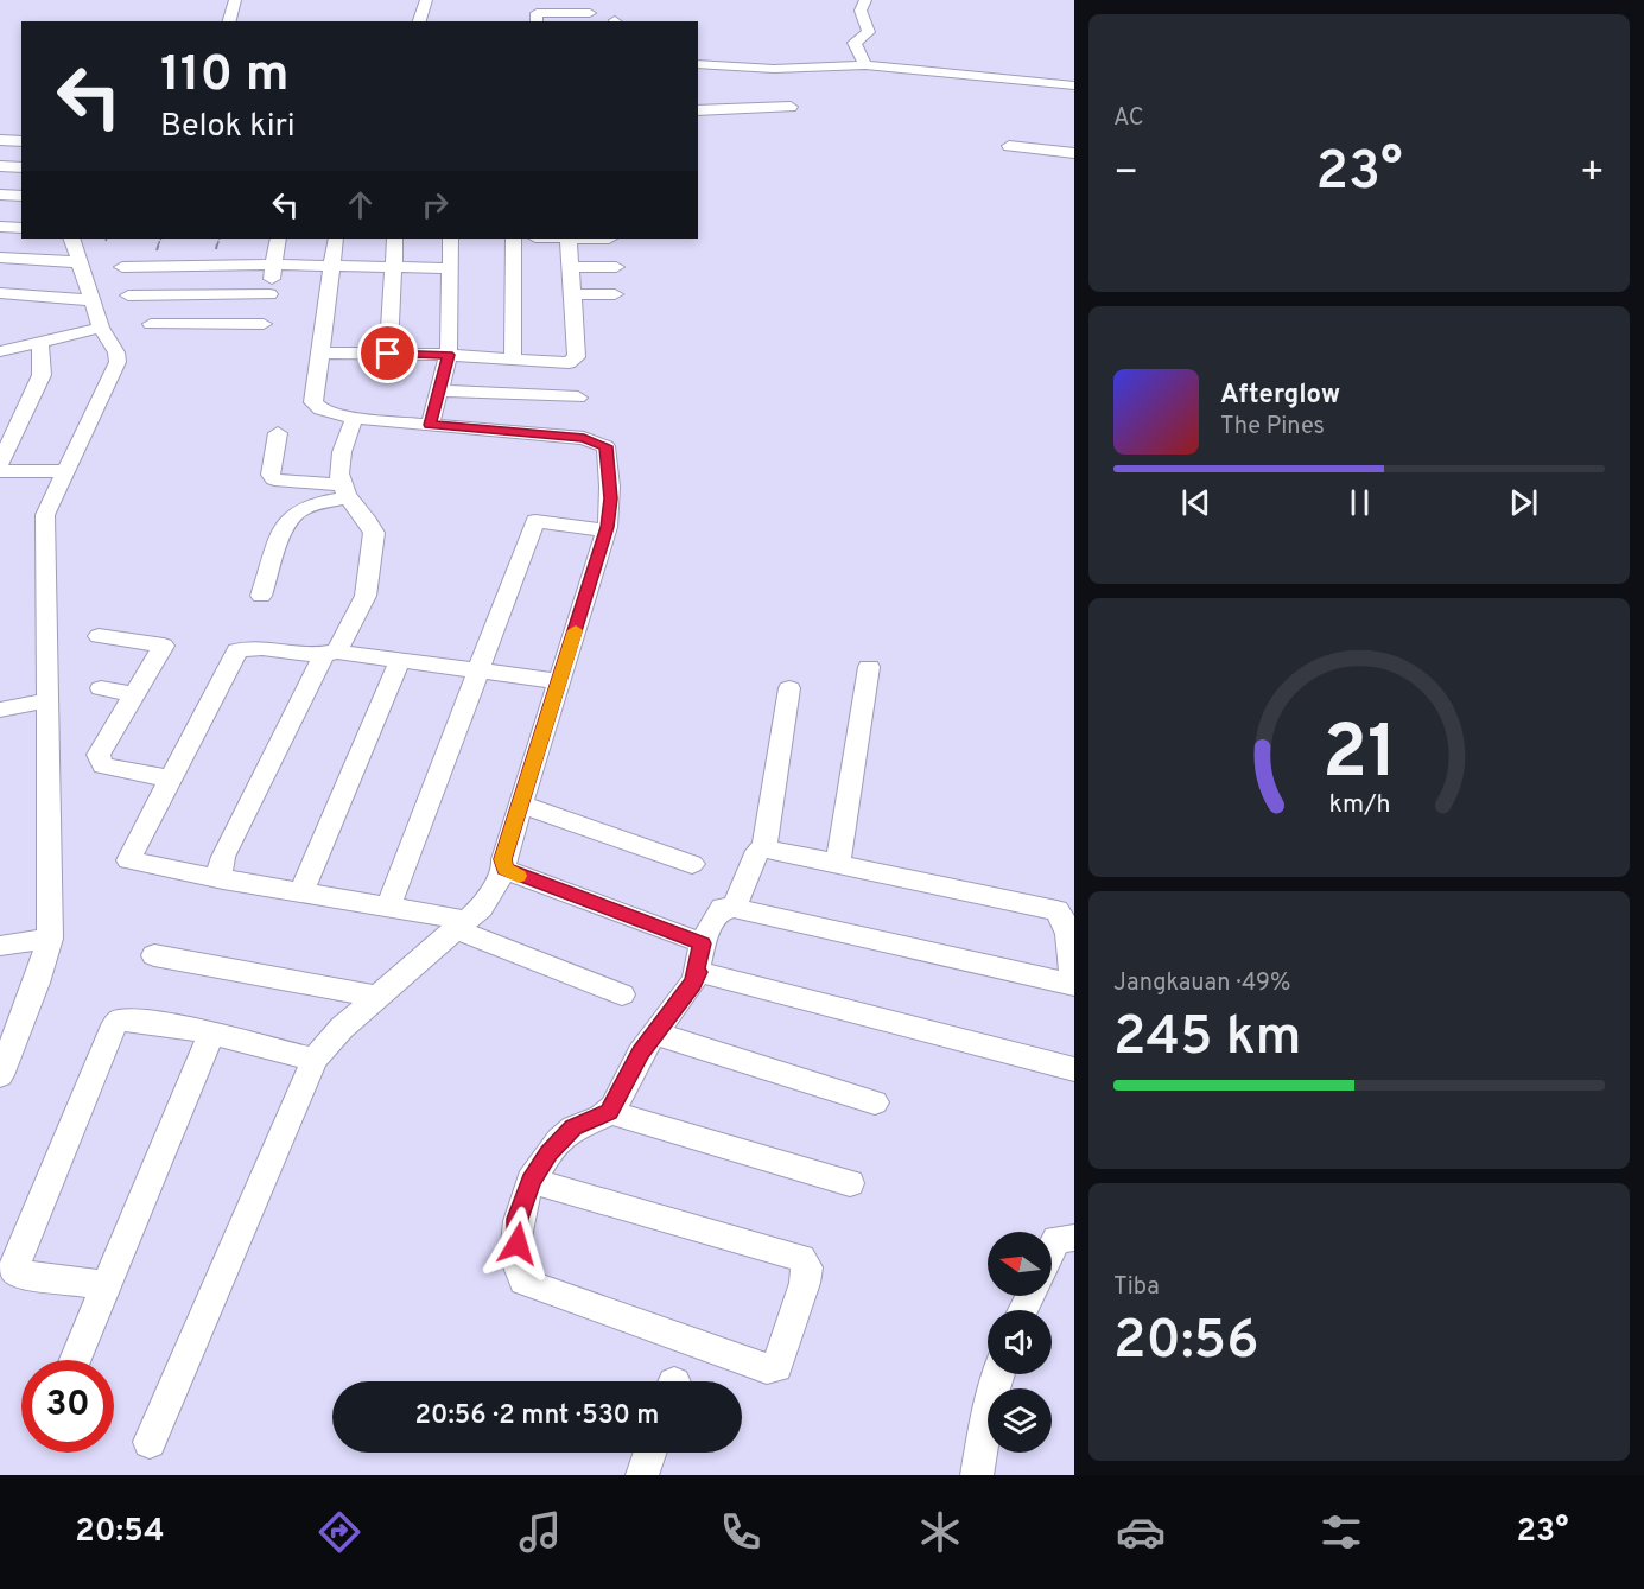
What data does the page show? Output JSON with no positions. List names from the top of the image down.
{
  "north": "left",
  "page": {
    "tile": [
      "AC",
      ["Jangkauan · 49%", "245 km"],
      ["Tiba", "20:56"]
    ],
    "turn": ["110 m", "Belok kiri"],
    "heat": ["−", "23°", "+"],
    "song": ["Afterglow", "The Pines"],
    "limit": "30",
    "trip": "20:56 · 2 mnt · 530 m",
    "tabs": ["20:54", "23°"],
    "gauge": ["21", "km/h"]
  }
}
